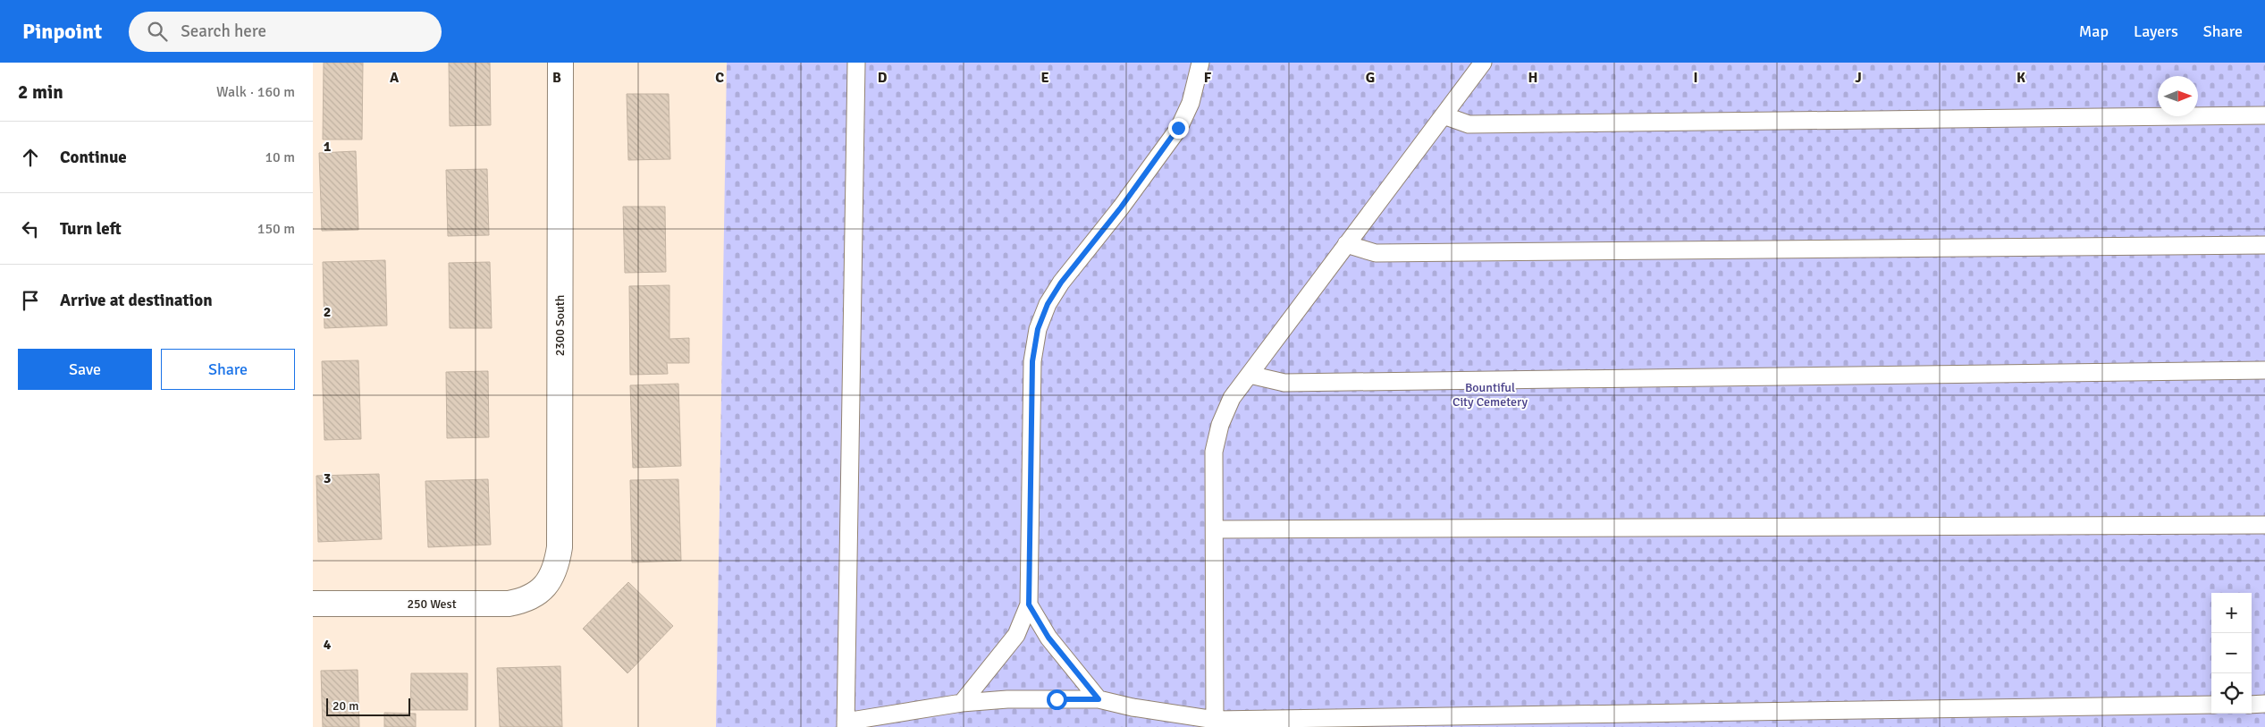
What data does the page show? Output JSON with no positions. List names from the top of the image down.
{
  "streets": {
    "street": ["2300 South", "250 West"]
  },
  "crossings": [
    ["2300 South", "250 West"]
  ],
  "parks": ["Bountiful City Cemetery"],
  "scale_bar": "20 m",
  "north": "right",
  "page": {
    "header": "Pinpoint",
    "search": "Search here",
    "nav": ["Map", "Layers", "Share"],
    "heading": ["2 min", "Walk · 160 m"],
    "list": [
      ["Continue", "10 m"],
      ["Turn left", "150 m"],
      "Arrive at destination"
    ],
    "buttons": ["Save", "Share"],
    "map_buttons": ["+", "−"],
    "scale": "20 m"
  },
  "grid": {
    "columns": [
      "A",
      "B",
      "C",
      "D",
      "E",
      "F",
      "G",
      "H",
      "I",
      "J",
      "K"
    ],
    "rows": [
      "1",
      "2",
      "3",
      "4"
    ]
  }
}
